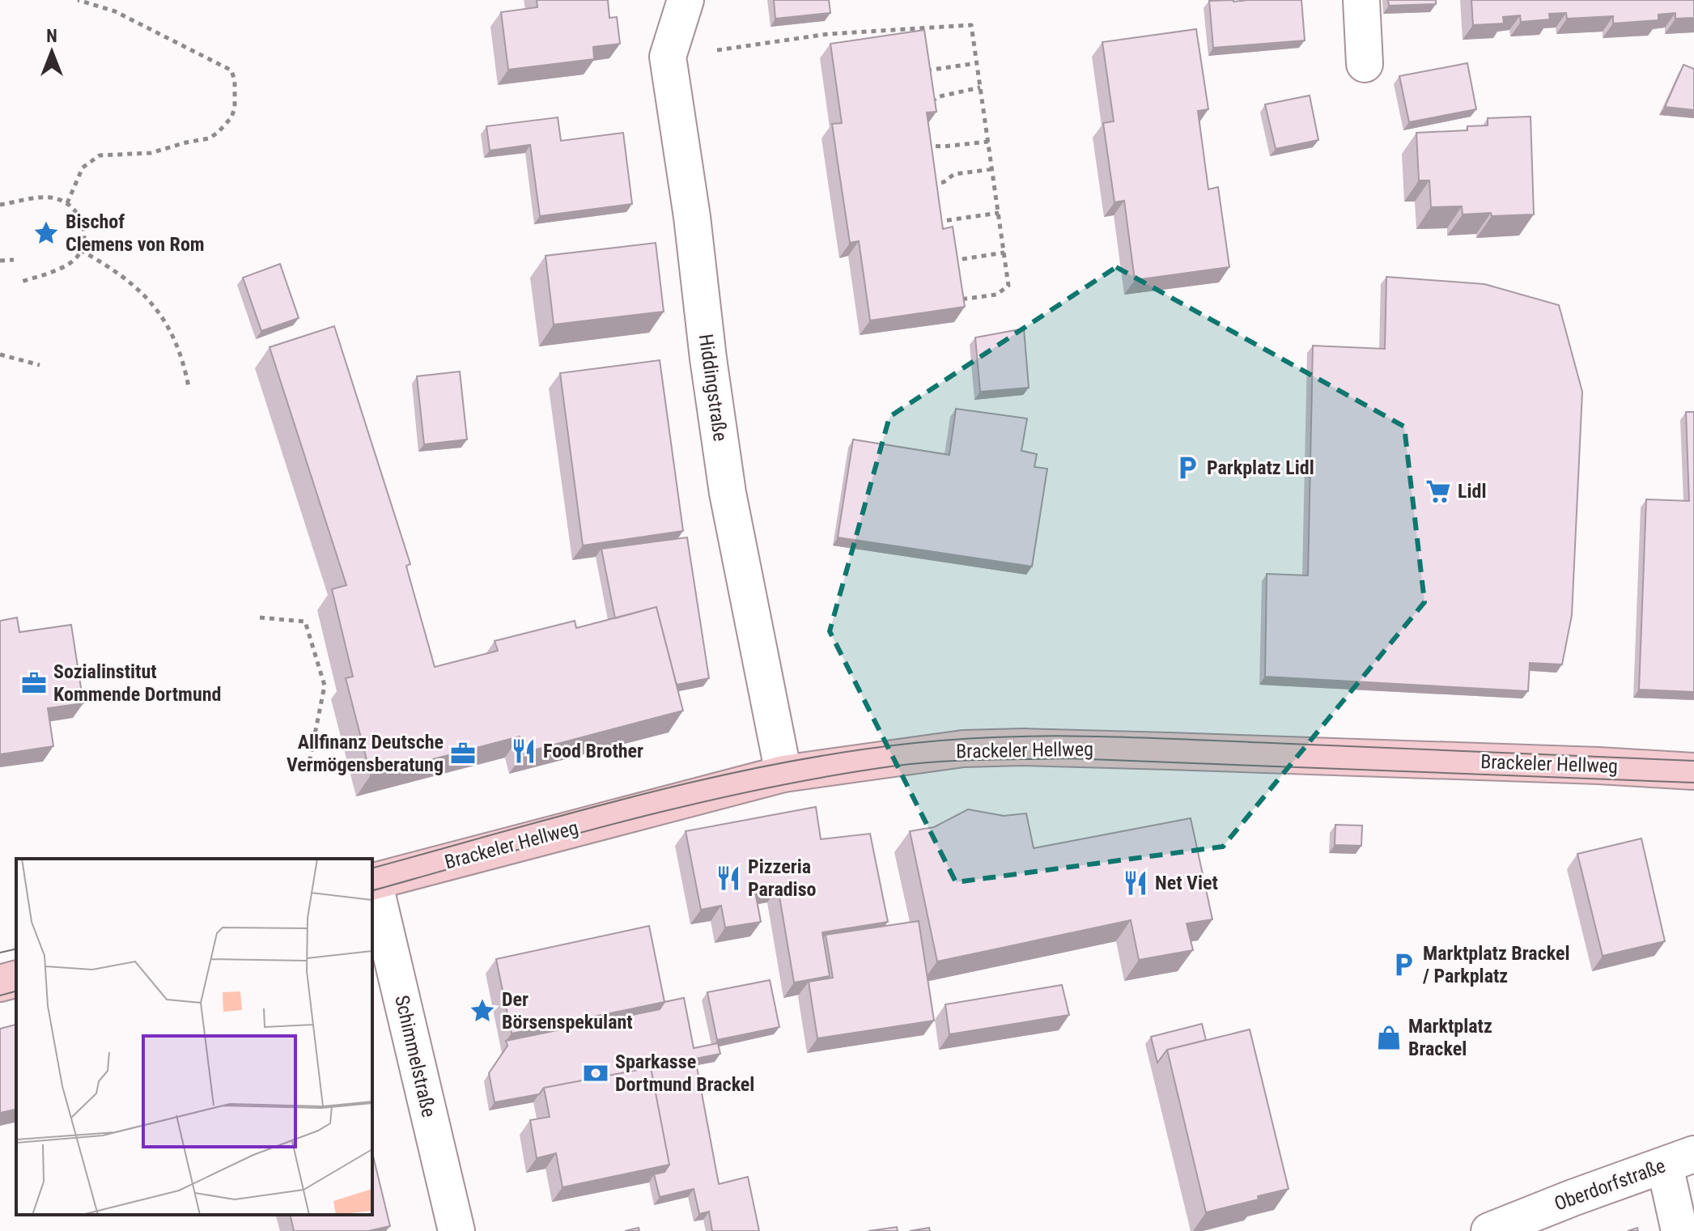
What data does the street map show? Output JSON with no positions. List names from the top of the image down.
{
  "streets": {
    "main road": ["Brackeler Hellweg"],
    "street": ["Hiddingstraße", "Schimmelstraße", "Oberdorfstraße"]
  },
  "crossings": [
    ["Hiddingstraße", "Brackeler Hellweg"],
    ["Brackeler Hellweg", "Schimmelstraße"]
  ],
  "places": {
    "place": ["Bischof Clemens von Rom", "Der Börsenspekulant"],
    "parking": ["Parkplatz Lidl", "Marktplatz Brackel / Parkplatz"],
    "supermarket": ["Lidl"],
    "office": ["Sozialinstitut Kommende Dortmund", "Allfinanz Deutsche Vermögensberatung"],
    "restaurant": ["Food Brother", "Pizzeria Paradiso", "Net Viet"],
    "shop": ["Marktplatz Brackel"],
    "bank": ["Sparkasse Dortmund Brackel"]
  },
  "north": "top"
}
